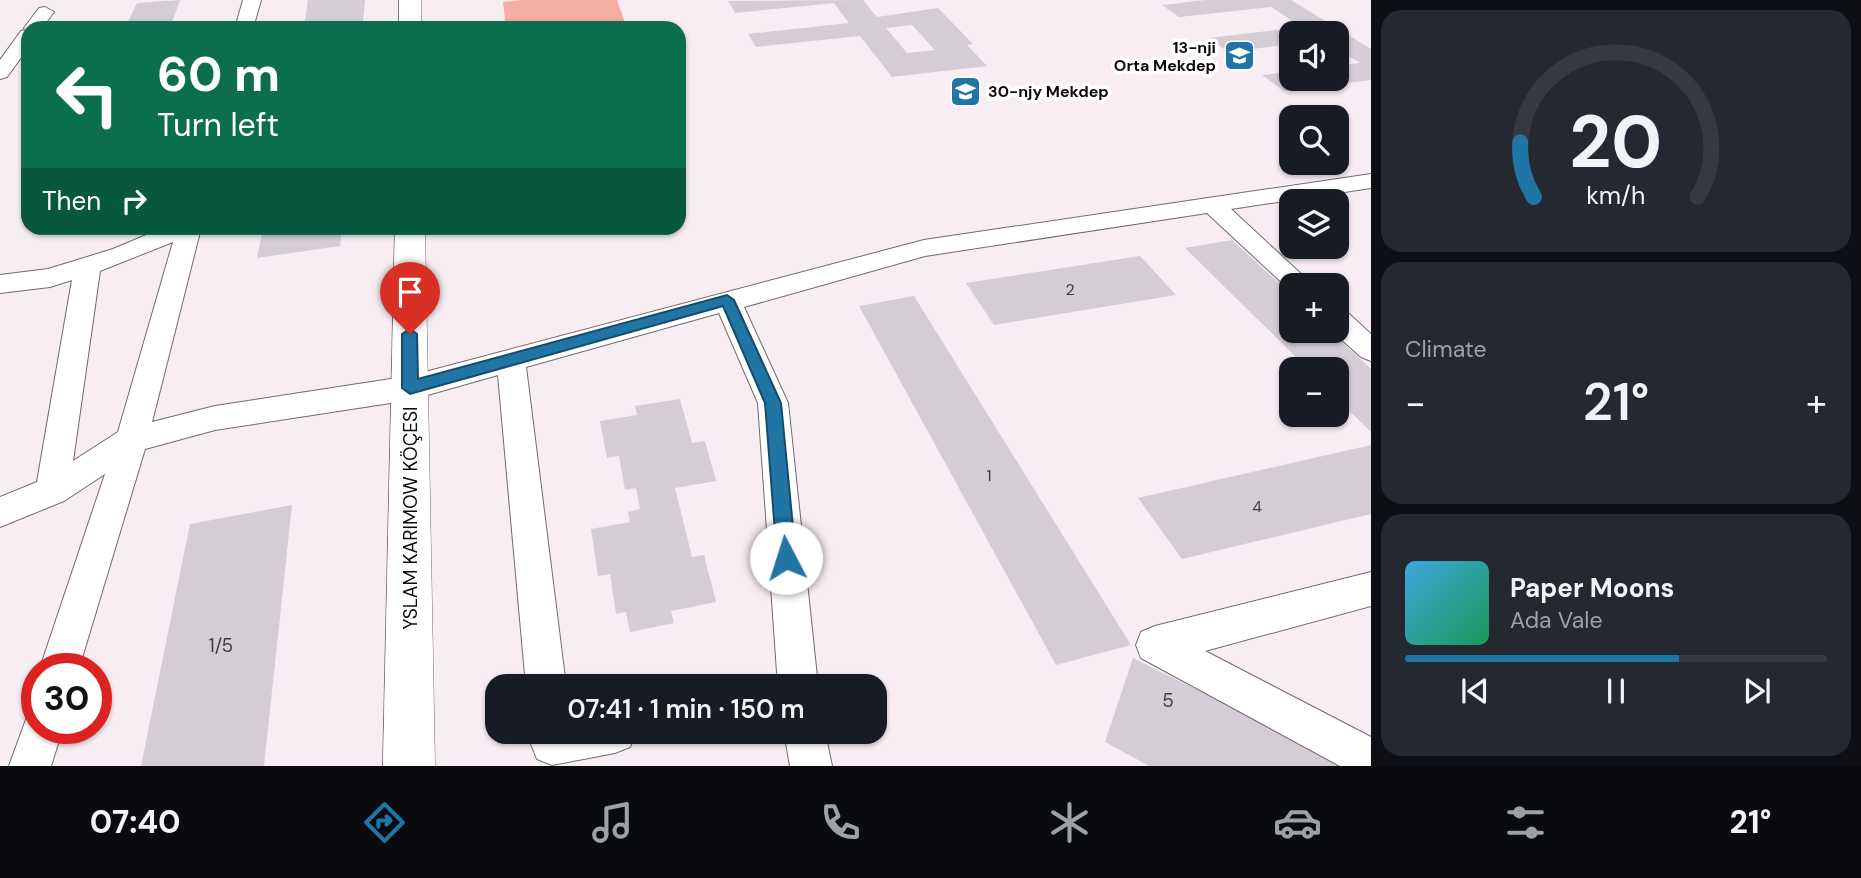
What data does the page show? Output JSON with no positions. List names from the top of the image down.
{
  "streets": {
    "street": ["YSLAM KARIMOW KÖÇESI"]
  },
  "places": {
    "school or university": ["13-nji Orta Mekdep", "30-njy Mekdep"]
  },
  "house_numbers": [
    "2",
    "1",
    "4",
    "1/5",
    "5"
  ],
  "page": {
    "map_buttons": ["+", "−"],
    "turn": ["60 m", "Turn left"],
    "then": "Then",
    "tile": "Climate",
    "heat": ["−", "21°", "+"],
    "song": ["Paper Moons", "Ada Vale"],
    "limit": "30",
    "trip": "07:41 · 1 min · 150 m",
    "tabs": ["07:40", "21°"],
    "gauge": ["20", "km/h"]
  }
}
